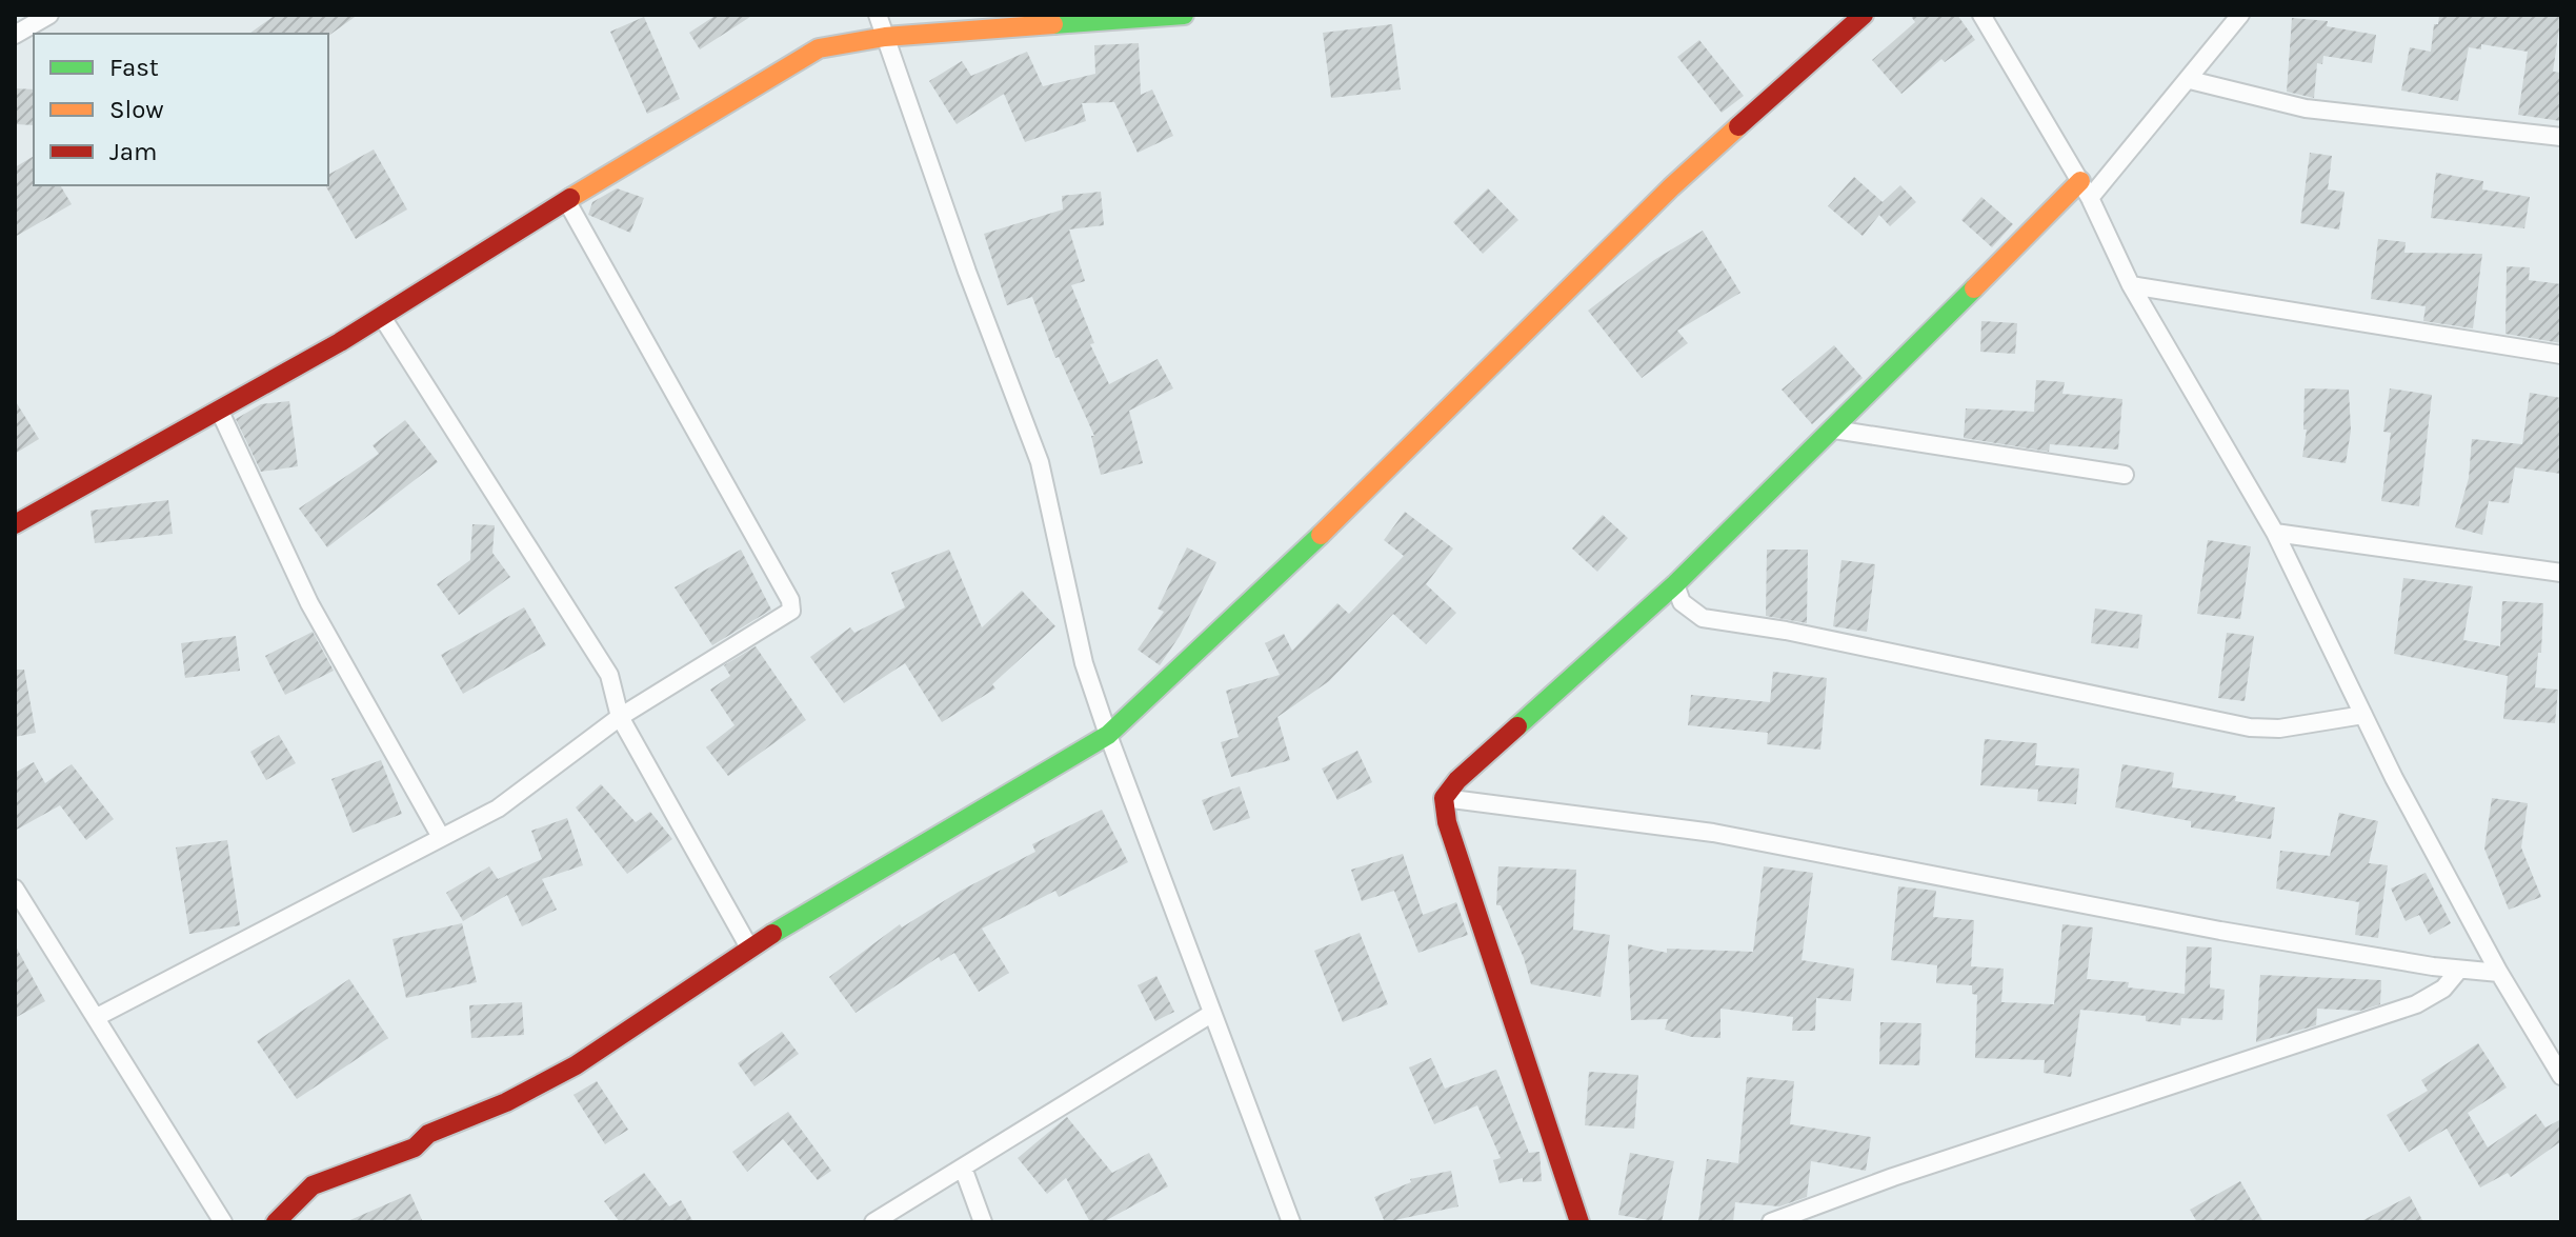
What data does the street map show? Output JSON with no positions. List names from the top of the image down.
{
  "legend": ["Fast", "Slow", "Jam"]
}
